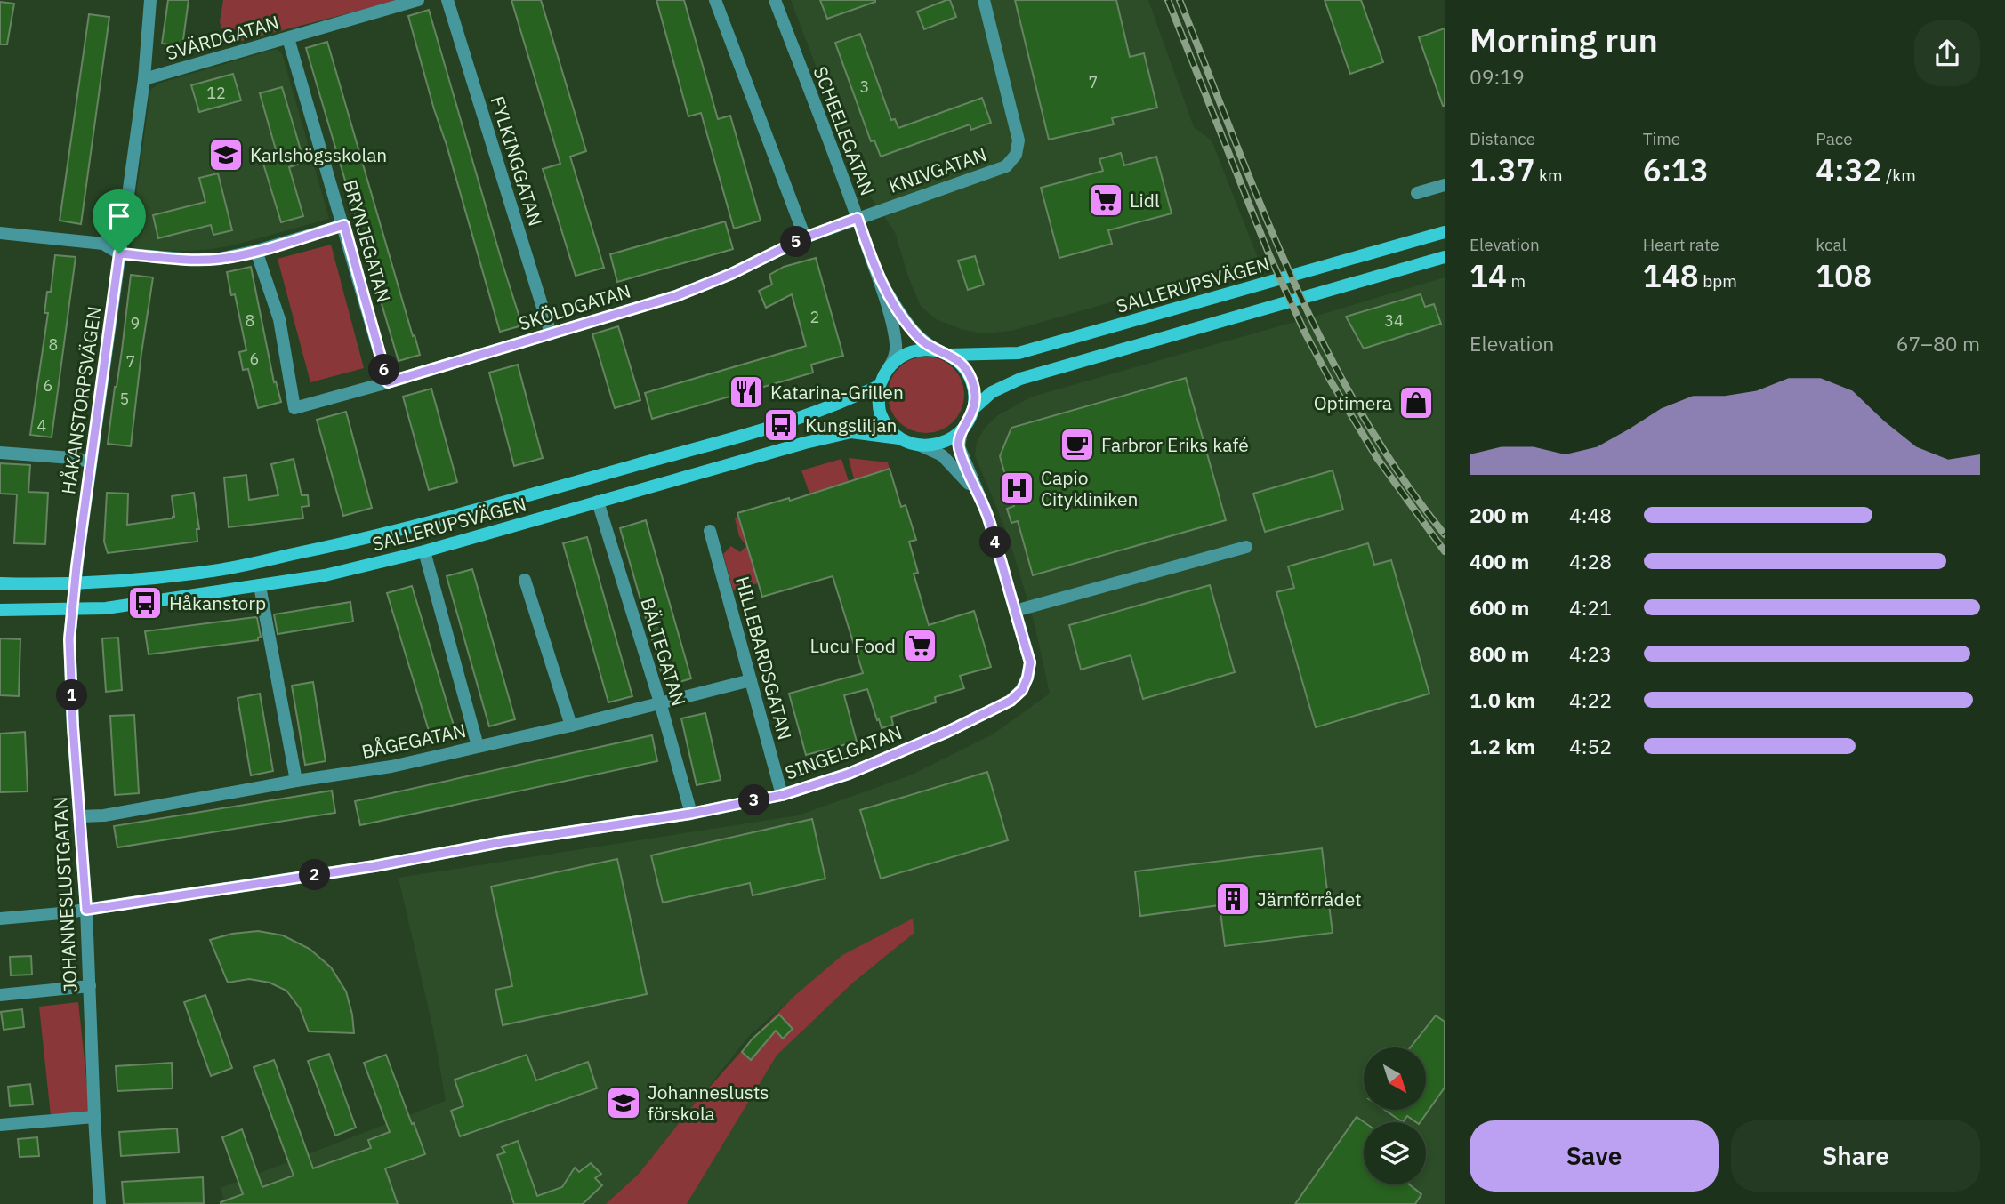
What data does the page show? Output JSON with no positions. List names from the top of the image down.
{
  "streets": {
    "main road": ["SALLERUPSVÄGEN"],
    "street": [
      "SVÄRDGATAN",
      "SCHEELEGATAN",
      "FYLKINGGATAN",
      "KNIVGATAN",
      "BRYNJEGATAN",
      "SKÖLDGATAN",
      "HÅKANSTORPSVÄGEN",
      "BÄLTEGATAN",
      "HILLEBARDSGATAN",
      "BÅGEGATAN",
      "SINGELGATAN",
      "JOHANNESLUSTGATAN"
    ]
  },
  "crossings": [
    ["SVÄRDGATAN", "BRYNJEGATAN"],
    ["SVÄRDGATAN", "HÅKANSTORPSVÄGEN"],
    ["SCHEELEGATAN", "KNIVGATAN"],
    ["SCHEELEGATAN", "SALLERUPSVÄGEN"],
    ["SCHEELEGATAN", "SKÖLDGATAN"],
    ["SCHEELEGATAN", "SINGELGATAN"],
    ["FYLKINGGATAN", "SKÖLDGATAN"],
    ["KNIVGATAN", "SKÖLDGATAN"],
    ["BRYNJEGATAN", "SKÖLDGATAN"],
    ["SALLERUPSVÄGEN", "HÅKANSTORPSVÄGEN"],
    ["SALLERUPSVÄGEN", "BÄLTEGATAN"],
    ["SALLERUPSVÄGEN", "SINGELGATAN"],
    ["SALLERUPSVÄGEN", "JOHANNESLUSTGATAN"],
    ["HÅKANSTORPSVÄGEN", "JOHANNESLUSTGATAN"],
    ["BÄLTEGATAN", "BÅGEGATAN"],
    ["BÄLTEGATAN", "SINGELGATAN"],
    ["HILLEBARDSGATAN", "BÅGEGATAN"],
    ["HILLEBARDSGATAN", "SINGELGATAN"],
    ["BÅGEGATAN", "JOHANNESLUSTGATAN"],
    ["SINGELGATAN", "JOHANNESLUSTGATAN"]
  ],
  "places": {
    "school or university": ["Karlshögsskolan", "Johanneslusts förskola"],
    "supermarket": ["Lidl", "Lucu Food"],
    "restaurant": ["Katarina-Grillen"],
    "shop": ["Optimera"],
    "bus stop": ["Kungsliljan", "Håkanstorp"],
    "cafe": ["Farbror Eriks kafé"],
    "hospital": ["Capio Citykliniken"],
    "building": ["Järnförrådet"]
  },
  "house_numbers": [
    "7",
    "3",
    "12",
    "2",
    "8",
    "34",
    "9",
    "8",
    "6",
    "7",
    "6",
    "5",
    "4"
  ],
  "north": "bottom right",
  "page": {
    "heading": ["Morning run", "09:19"],
    "stats": [
      ["Distance", "1.37 km"],
      ["Time", "6:13"],
      ["Pace", "4:32 /km"],
      ["Elevation", "14 m"],
      ["Heart rate", "148 bpm"],
      ["kcal", "108"]
    ],
    "pins": [
      "5",
      "6",
      "4",
      "1",
      "3",
      "2"
    ],
    "chart": ["Elevation", "67–80 m"],
    "list": [
      {
        "name": "200 m",
        "note": "4:48"
      },
      {
        "name": "400 m",
        "note": "4:28"
      },
      {
        "name": "600 m",
        "note": "4:21"
      },
      {
        "name": "800 m",
        "note": "4:23"
      },
      {
        "name": "1.0 km",
        "note": "4:22"
      },
      {
        "name": "1.2 km",
        "note": "4:52"
      }
    ],
    "buttons": ["Save", "Share"]
  }
}
